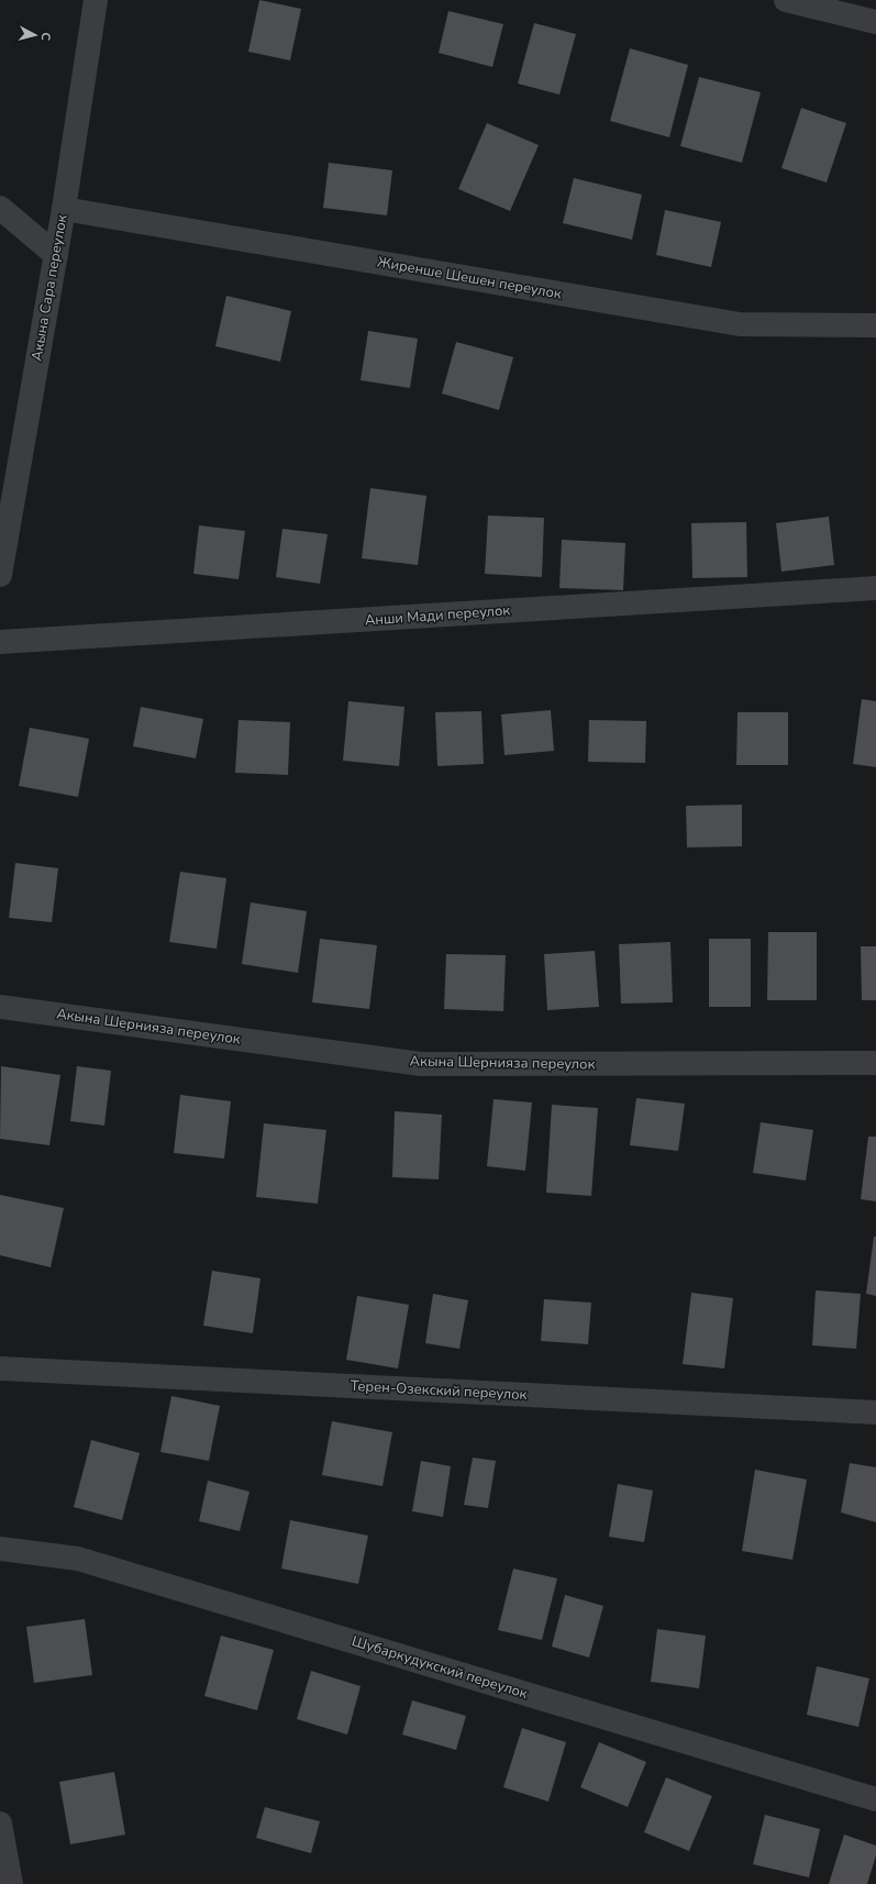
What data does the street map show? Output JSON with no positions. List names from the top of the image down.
{
  "streets": {
    "street": [
      "Жиренше Шешен переулок",
      "Акына Сара переулок",
      "Анши Мади переулок",
      "Акына Шернияза переулок",
      "Терен-Озекский переулок",
      "Шубаркудукский переулок"
    ]
  },
  "crossings": [
    ["Жиренше Шешен переулок", "Акына Сара переулок"]
  ],
  "north": "right"
}
